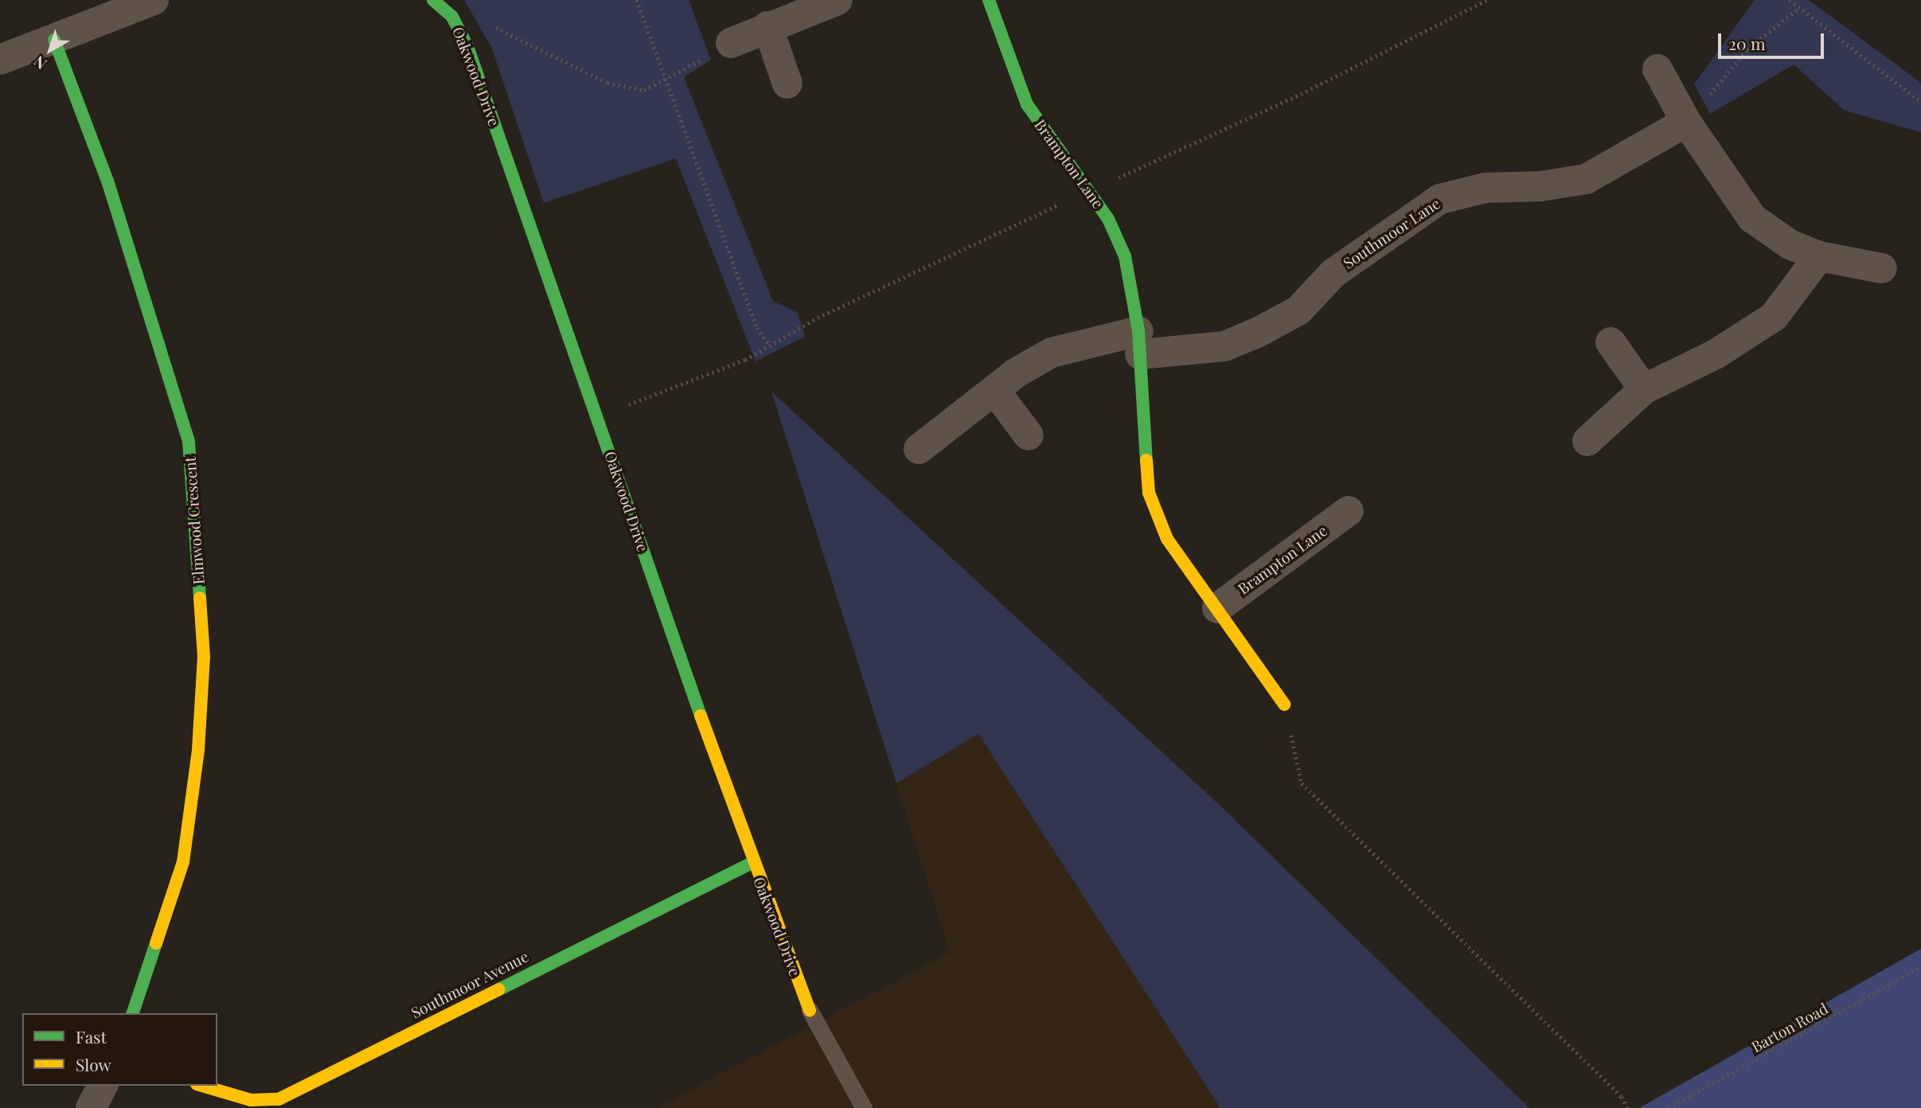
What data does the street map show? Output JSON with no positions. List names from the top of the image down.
{
  "streets": {
    "street": [
      "Oakwood Drive",
      "Brampton Lane",
      "Southmoor Lane",
      "Elmwood Crescent",
      "Southmoor Avenue"
    ],
    "path": ["Barton Road"]
  },
  "crossings": [
    ["Oakwood Drive", "Southmoor Avenue"],
    ["Brampton Lane", "Southmoor Lane"]
  ],
  "legend": ["Fast", "Slow"],
  "scale_bar": "20 m",
  "north": "bottom left"
}
